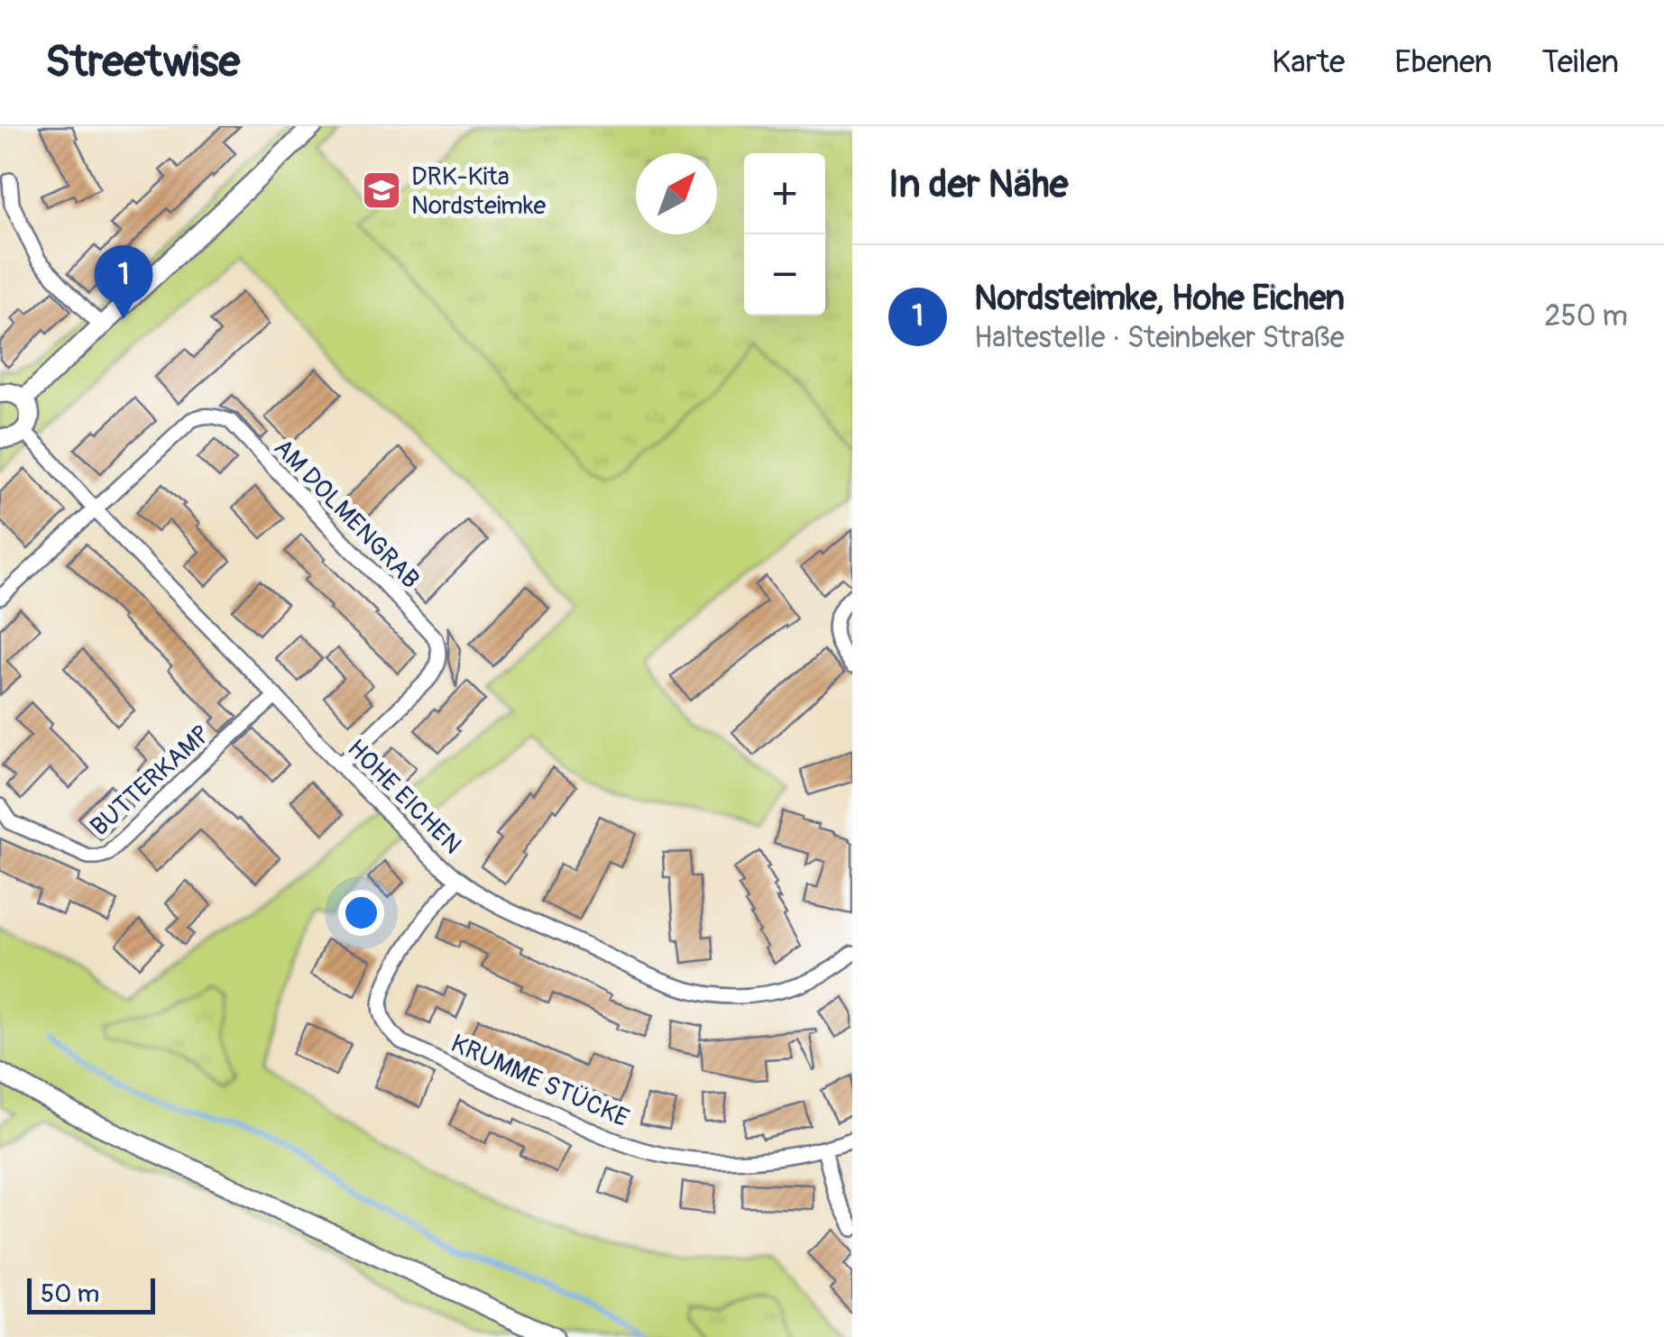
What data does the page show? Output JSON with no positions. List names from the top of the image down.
{
  "streets": {
    "street": [
      "AM DOLMENGRAB",
      "BUTTERKAMP",
      "HOHE EICHEN",
      "KRUMME STÜCKE"
    ]
  },
  "crossings": [
    ["AM DOLMENGRAB", "HOHE EICHEN"],
    ["BUTTERKAMP", "HOHE EICHEN"],
    ["HOHE EICHEN", "KRUMME STÜCKE"]
  ],
  "places": {
    "school or university": ["DRK-Kita Nordsteimke"]
  },
  "scale_bar": "50 m",
  "north": "top right",
  "page": {
    "header": "Streetwise",
    "nav": ["Karte", "Ebenen", "Teilen"],
    "heading": "In der Nähe",
    "map_buttons": ["+", "−"],
    "list": [
      {
        "mark": "1",
        "name": "Nordsteimke, Hohe Eichen",
        "note": "Haltestelle · Steinbeker Straße",
        "value": "250 m"
      }
    ],
    "pins": "1",
    "scale": "50 m"
  }
}
